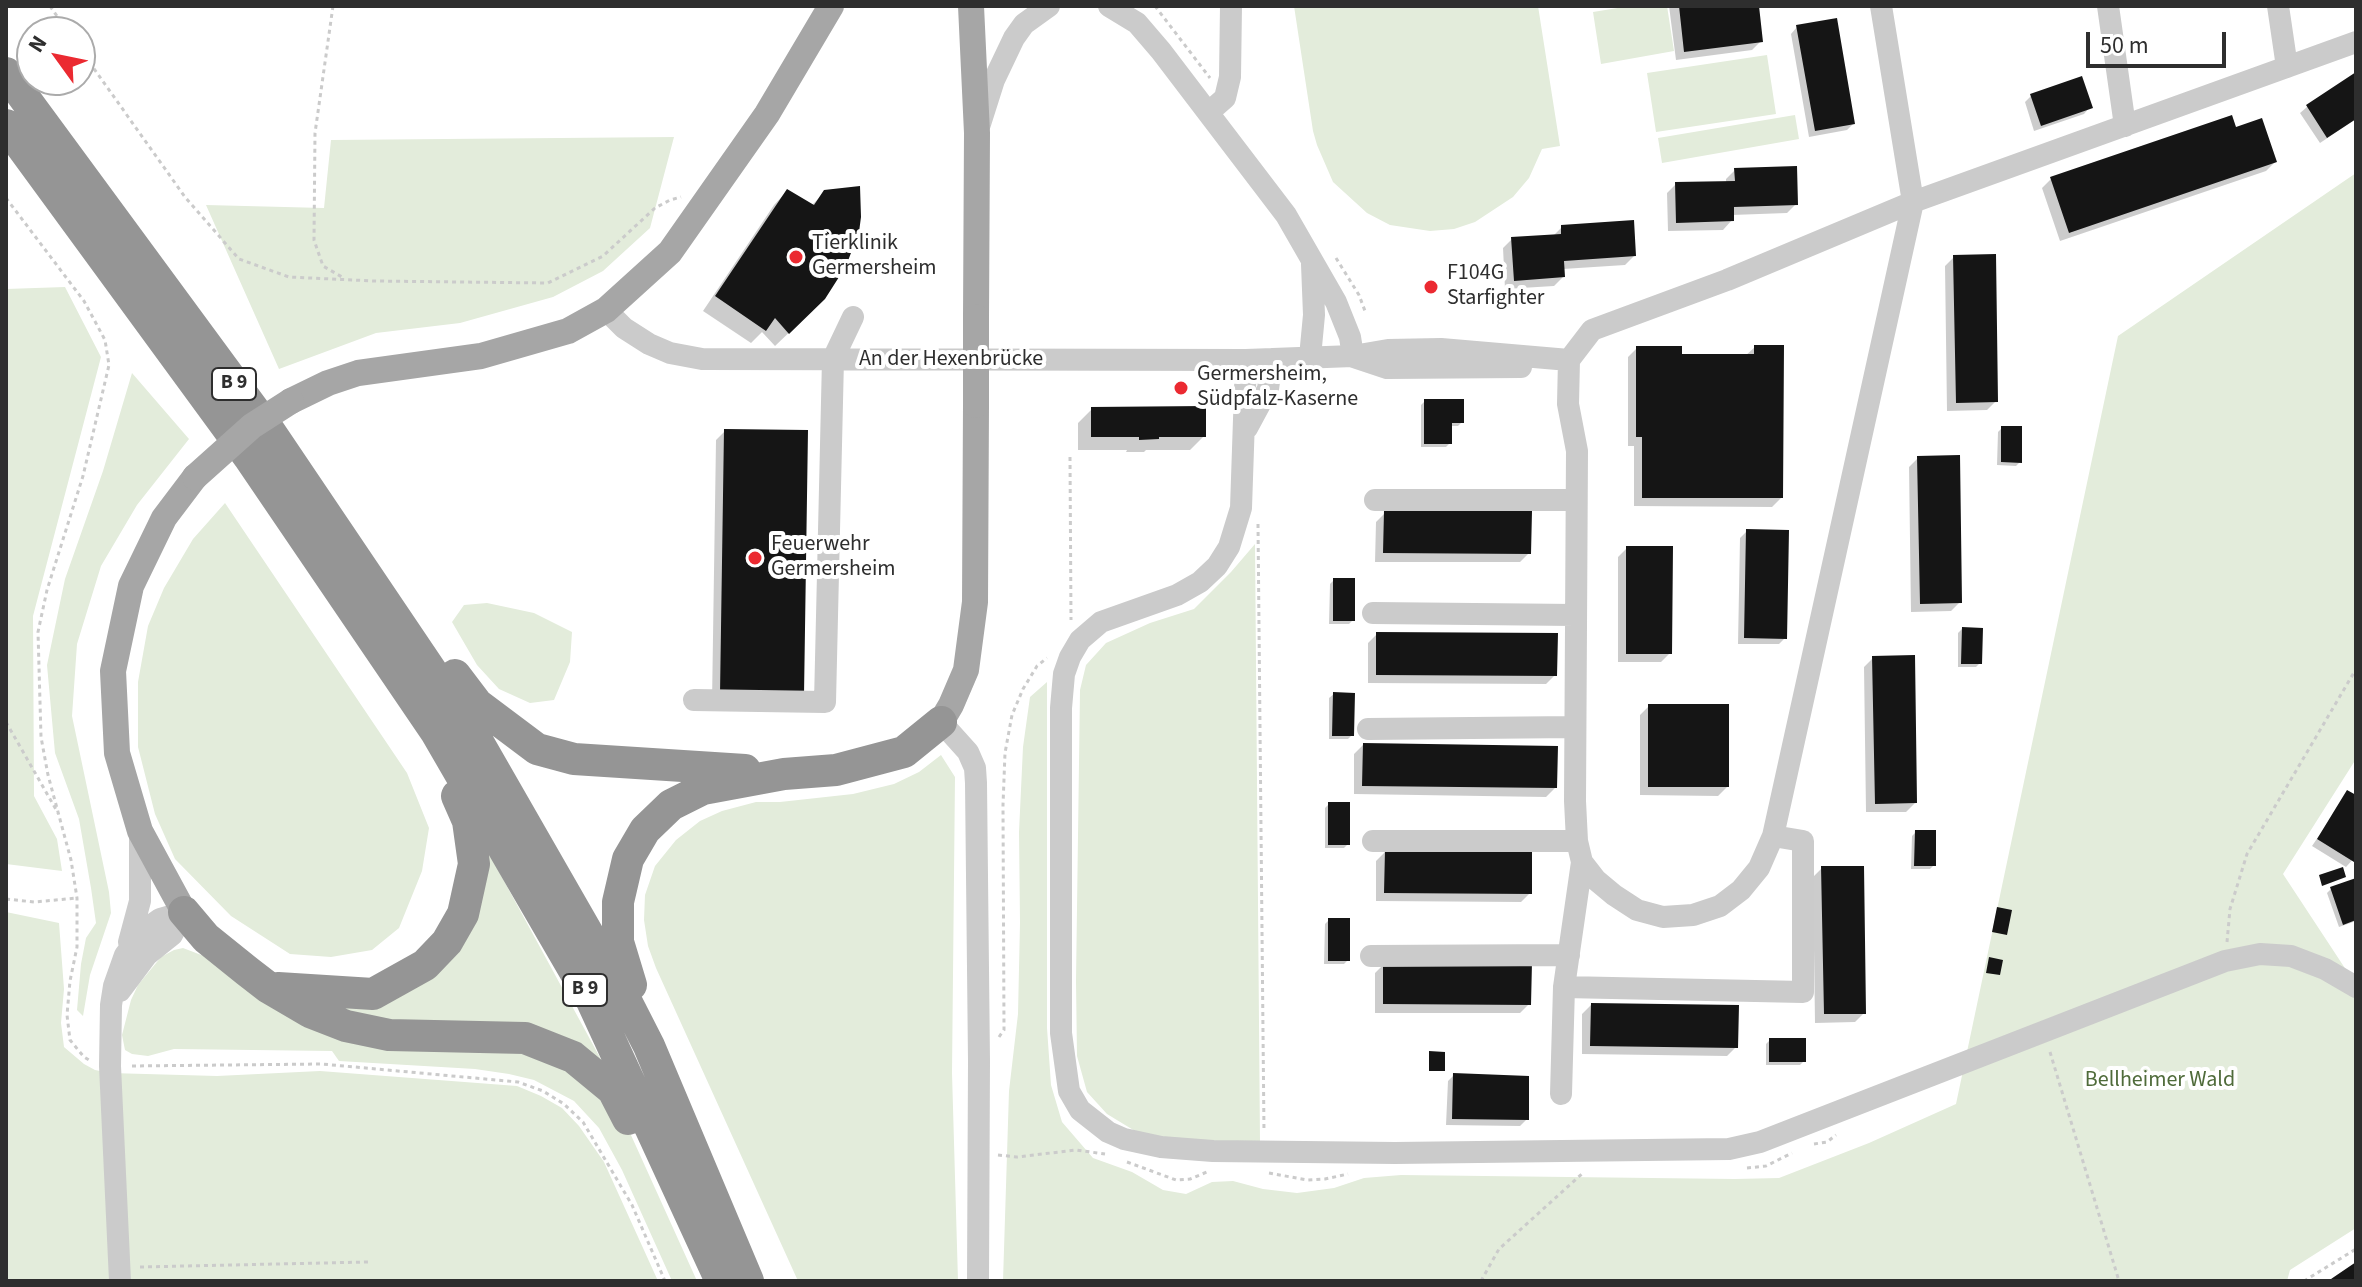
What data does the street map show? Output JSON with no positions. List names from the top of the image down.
{
  "streets": {
    "highway": ["B 9"],
    "street": ["An der Hexenbrücke"]
  },
  "crossings": [
    ["An der Hexenbrücke", "B 9"]
  ],
  "parks": ["Bellheimer Wald"],
  "places": [
    "Tierklinik Germersheim",
    "F104G Starfighter",
    "Germersheim, Südpfalz-Kaserne",
    "Feuerwehr Germersheim"
  ],
  "scale_bar": "50 m",
  "north": "top left"
}
